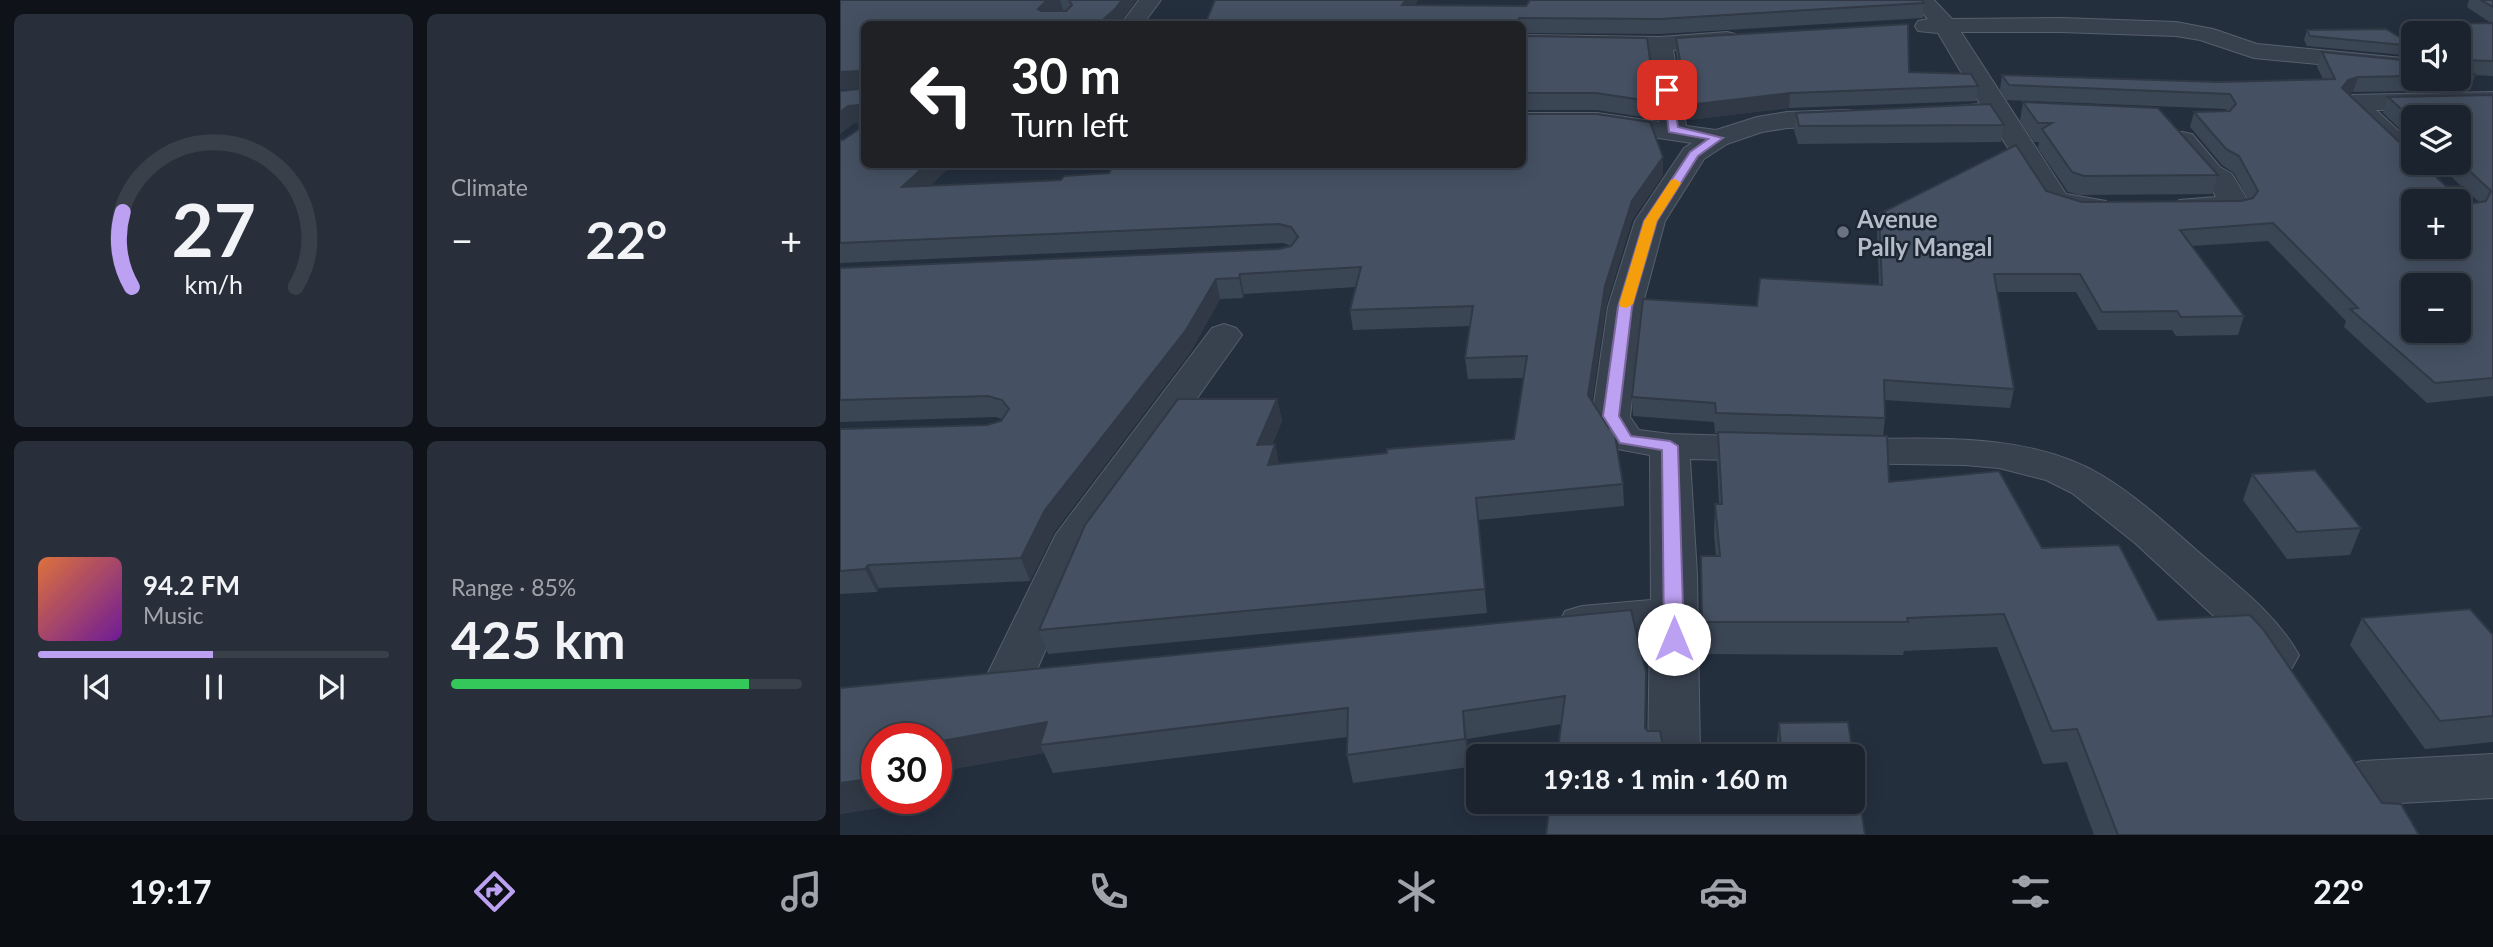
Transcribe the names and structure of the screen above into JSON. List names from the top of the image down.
{
  "places": ["Avenue Pally Mangal"],
  "page": {
    "tile": [
      "Climate",
      ["Range · 85%", "425 km"]
    ],
    "map_buttons": ["+", "−"],
    "turn": ["30 m", "Turn left"],
    "heat": ["−", "22°", "+"],
    "song": ["94.2 FM", "Music"],
    "limit": "30",
    "trip": "19:18 · 1 min · 160 m",
    "tabs": ["19:17", "22°"],
    "gauge": ["27", "km/h"]
  }
}
